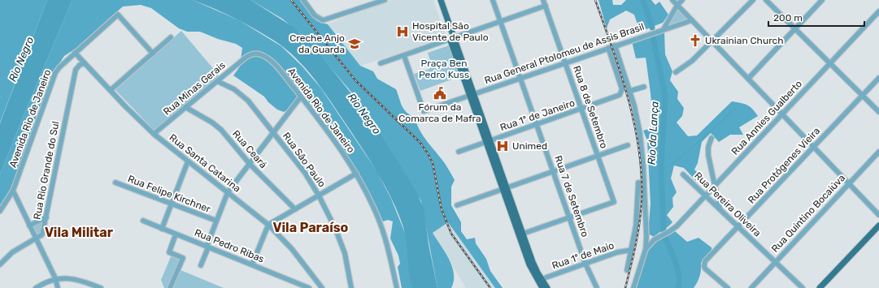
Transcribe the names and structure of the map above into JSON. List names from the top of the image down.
{
  "streets": {
    "street": [
      "Rua General Ptolomeu de Assis Brasil",
      "Rua Minas Gerais",
      "Rua 8 de Setembro",
      "Avenida Rio de Janeiro",
      "Rua 1º de Janeiro",
      "Rua Annies Gualberto",
      "Rua Ceará",
      "Rua São Paulo",
      "Rua Santa Catarina",
      "Rua Protógenes Vieira",
      "Rua Rio Grande do Sul",
      "Rua Felipe Kirchner",
      "Rua 7 de Setembro",
      "Rua Pereira Oliveira",
      "Rua Quintino Bocaiúva",
      "Rua Pedro Ribas",
      "Rua 1º de Maio"
    ]
  },
  "crossings": [
    ["Rua General Ptolomeu de Assis Brasil", "Rua 8 de Setembro"],
    ["Rua General Ptolomeu de Assis Brasil", "Rua 1º de Janeiro"],
    ["Rua General Ptolomeu de Assis Brasil", "Rua 7 de Setembro"],
    ["Rua Minas Gerais", "Avenida Rio de Janeiro"],
    ["Rua Minas Gerais", "Rua Ceará"],
    ["Rua Minas Gerais", "Rua São Paulo"],
    ["Rua Minas Gerais", "Rua Santa Catarina"],
    ["Rua 8 de Setembro", "Rua 1º de Janeiro"],
    ["Rua 8 de Setembro", "Rua 7 de Setembro"],
    ["Avenida Rio de Janeiro", "Rua Santa Catarina"],
    ["Rua 1º de Janeiro", "Rua 7 de Setembro"],
    ["Rua Annies Gualberto", "Rua Pereira Oliveira"],
    ["Rua Santa Catarina", "Rua Rio Grande do Sul"],
    ["Rua Protógenes Vieira", "Rua Pereira Oliveira"],
    ["Rua 7 de Setembro", "Rua 1º de Maio"],
    ["Rua Pereira Oliveira", "Rua Quintino Bocaiúva"]
  ],
  "districts": ["Vila Paraíso", "Vila Militar"],
  "water": ["Rio Negro", "Rio da Lança"],
  "parks": ["Praça Ben Pedro Kuss"],
  "places": {
    "hospital": ["Hospital São Vicente de Paulo", "Unimed"],
    "church": ["Ukrainian Church"],
    "school or university": ["Creche Anjo da Guarda"],
    "public building": ["Fórum da Comarca de Mafra"]
  },
  "scale_bar": "200 m"
}
